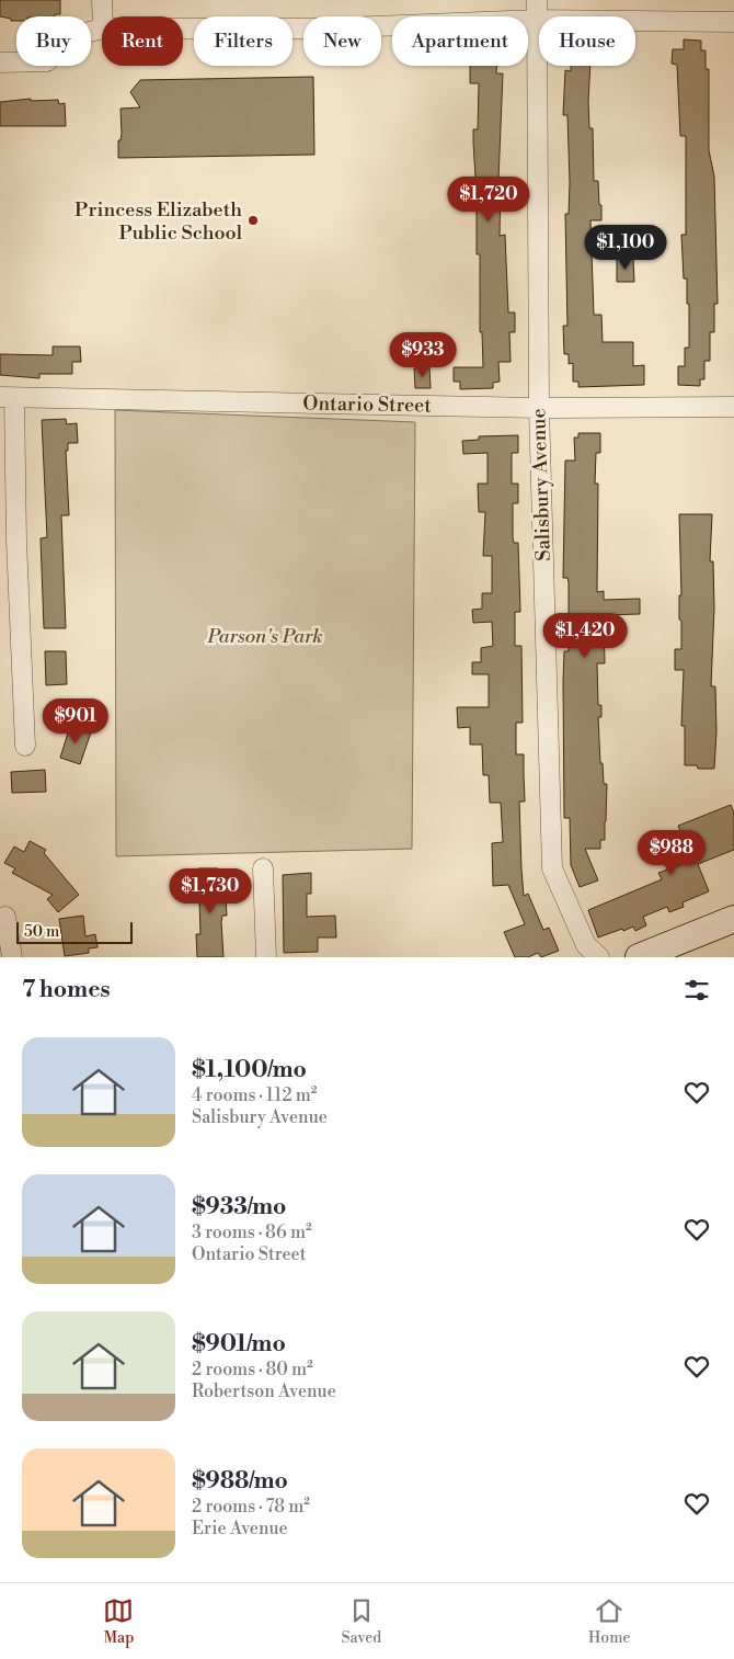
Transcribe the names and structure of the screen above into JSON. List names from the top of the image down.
{
  "streets": {
    "street": ["Ontario Street", "Salisbury Avenue"]
  },
  "crossings": [
    ["Ontario Street", "Salisbury Avenue"]
  ],
  "parks": ["Parson's Park"],
  "places": ["Princess Elizabeth Public School"],
  "scale_bar": "50 m",
  "page": {
    "chip": [
      "Buy",
      "Rent",
      "Filters",
      "New",
      "Apartment",
      "House"
    ],
    "price": [
      "$1,720",
      "$1,100",
      "$933",
      "$1,420",
      "$901",
      "$988",
      "$1,730"
    ],
    "scale": "50 m",
    "heading": "7 homes",
    "list": [
      {
        "name": "$1,100/mo",
        "note": "4 rooms · 112 m² · Salisbury Avenue"
      },
      {
        "name": "$933/mo",
        "note": "3 rooms · 86 m² · Ontario Street"
      },
      {
        "name": "$901/mo",
        "note": "2 rooms · 80 m² · Robertson Avenue"
      },
      {
        "name": "$988/mo",
        "note": "2 rooms · 78 m² · Erie Avenue"
      }
    ],
    "tabs": ["Map", "Saved", "Home"]
  }
}
